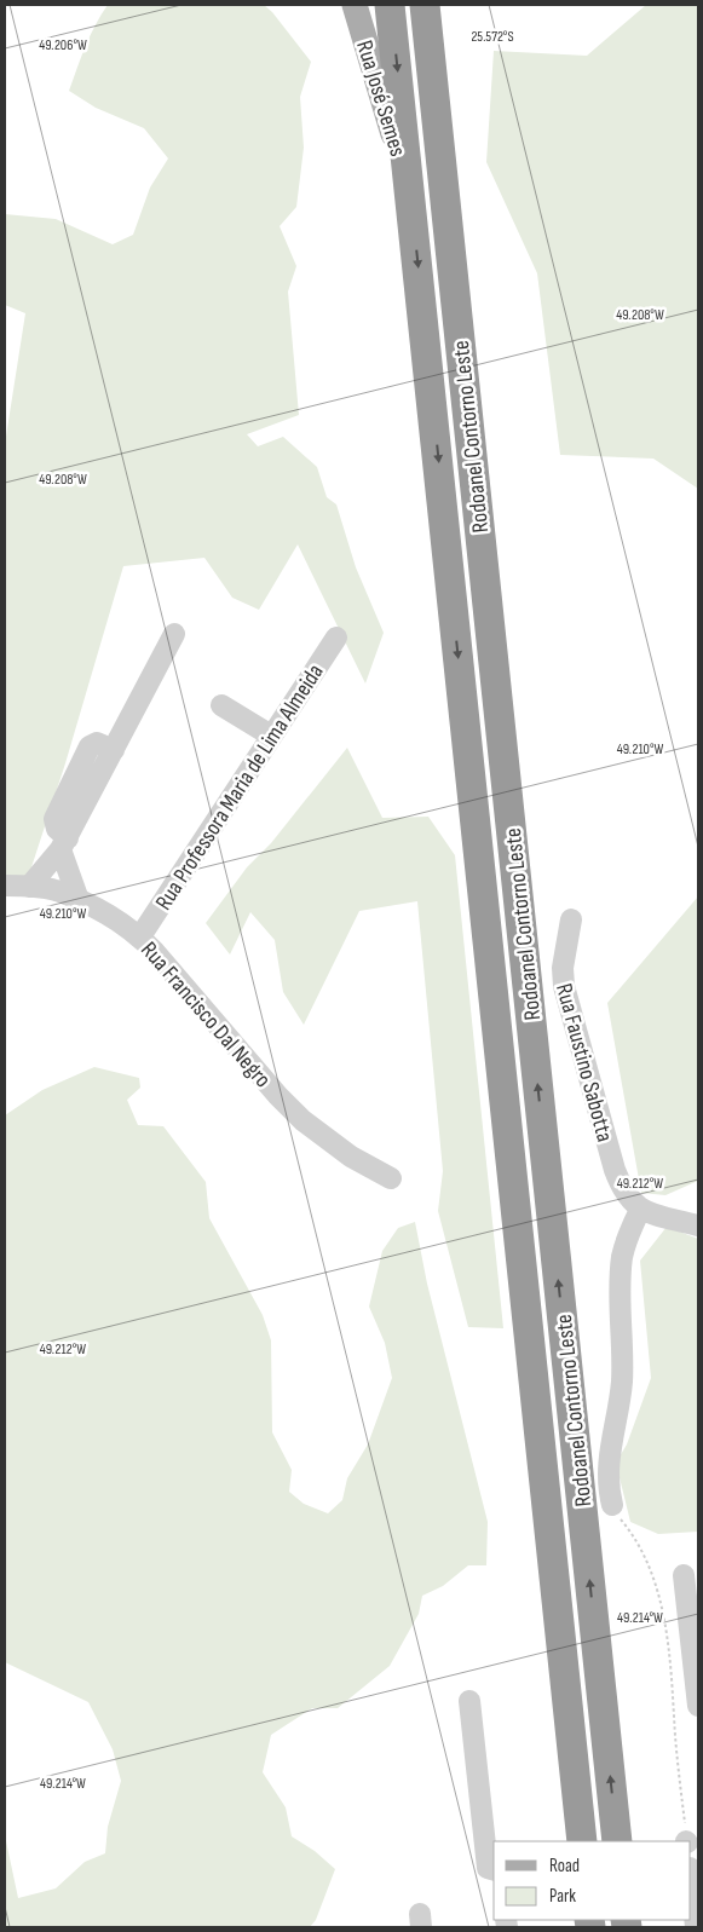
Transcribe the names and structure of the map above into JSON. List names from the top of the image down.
{
  "streets": {
    "highway": ["Rodoanel Contorno Leste"],
    "main road": ["Rua José Semes"],
    "street": ["Rua Professora Maria de Lima Almeida", "Rua Francisco Dal Negro", "Rua Faustino Sabotta"]
  },
  "crossings": [
    ["Rua José Semes", "Rodoanel Contorno Leste"],
    ["Rua Professora Maria de Lima Almeida", "Rua Francisco Dal Negro"]
  ],
  "legend": ["Road", "Park"],
  "coordinates": [
    "25.572°S",
    "49.206°W",
    "49.208°W",
    "49.210°W",
    "49.212°W",
    "49.214°W"
  ]
}
